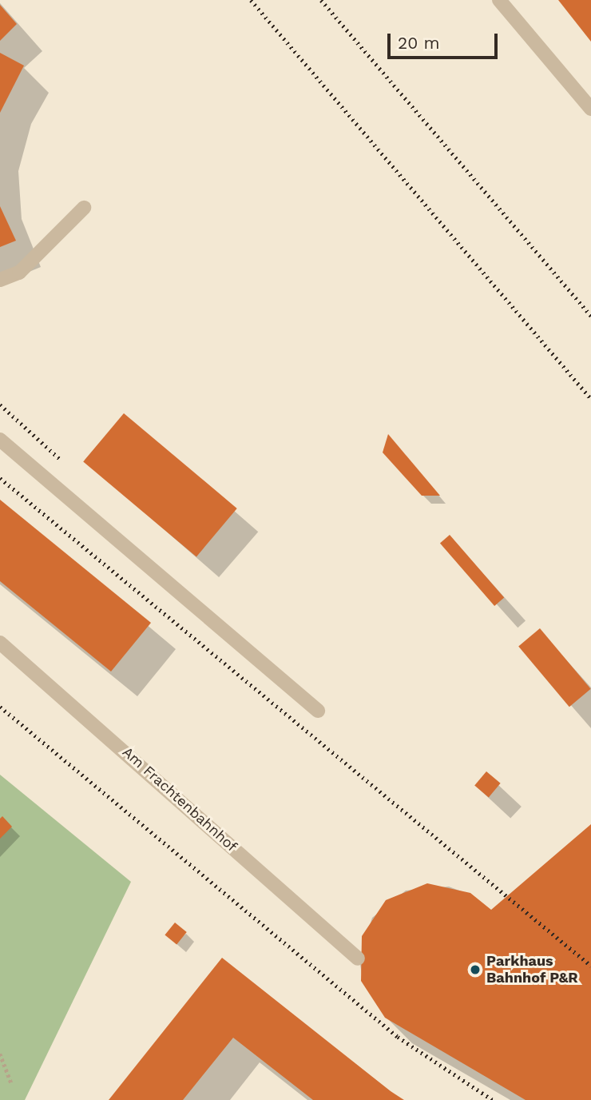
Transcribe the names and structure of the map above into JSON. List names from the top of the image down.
{
  "streets": {
    "street": ["Am Frachtenbahnhof"]
  },
  "places": ["Parkhaus Bahnhof P&R"],
  "scale_bar": "20 m"
}
